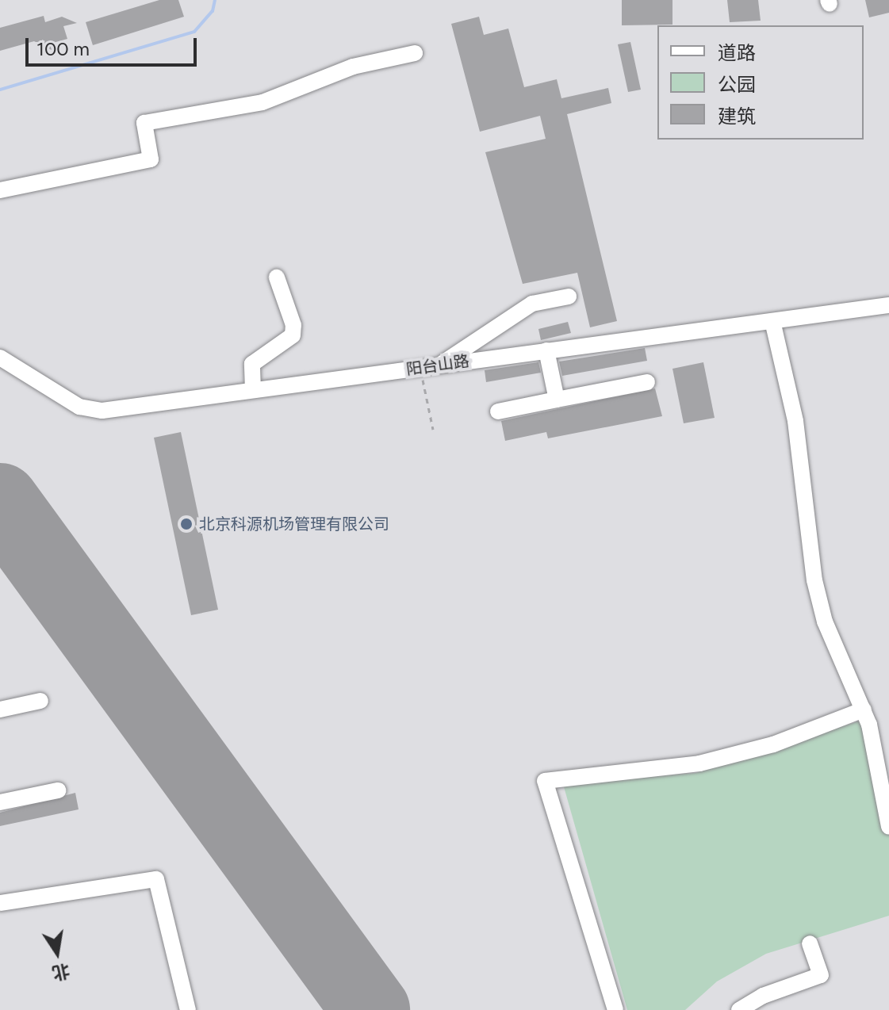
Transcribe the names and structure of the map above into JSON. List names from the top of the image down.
{
  "streets": {
    "street": ["阳台山路"]
  },
  "places": ["北京科源机场管理有限公司"],
  "legend": ["道路", "公园", "建筑"],
  "scale_bar": "100 m",
  "north": "bottom"
}
